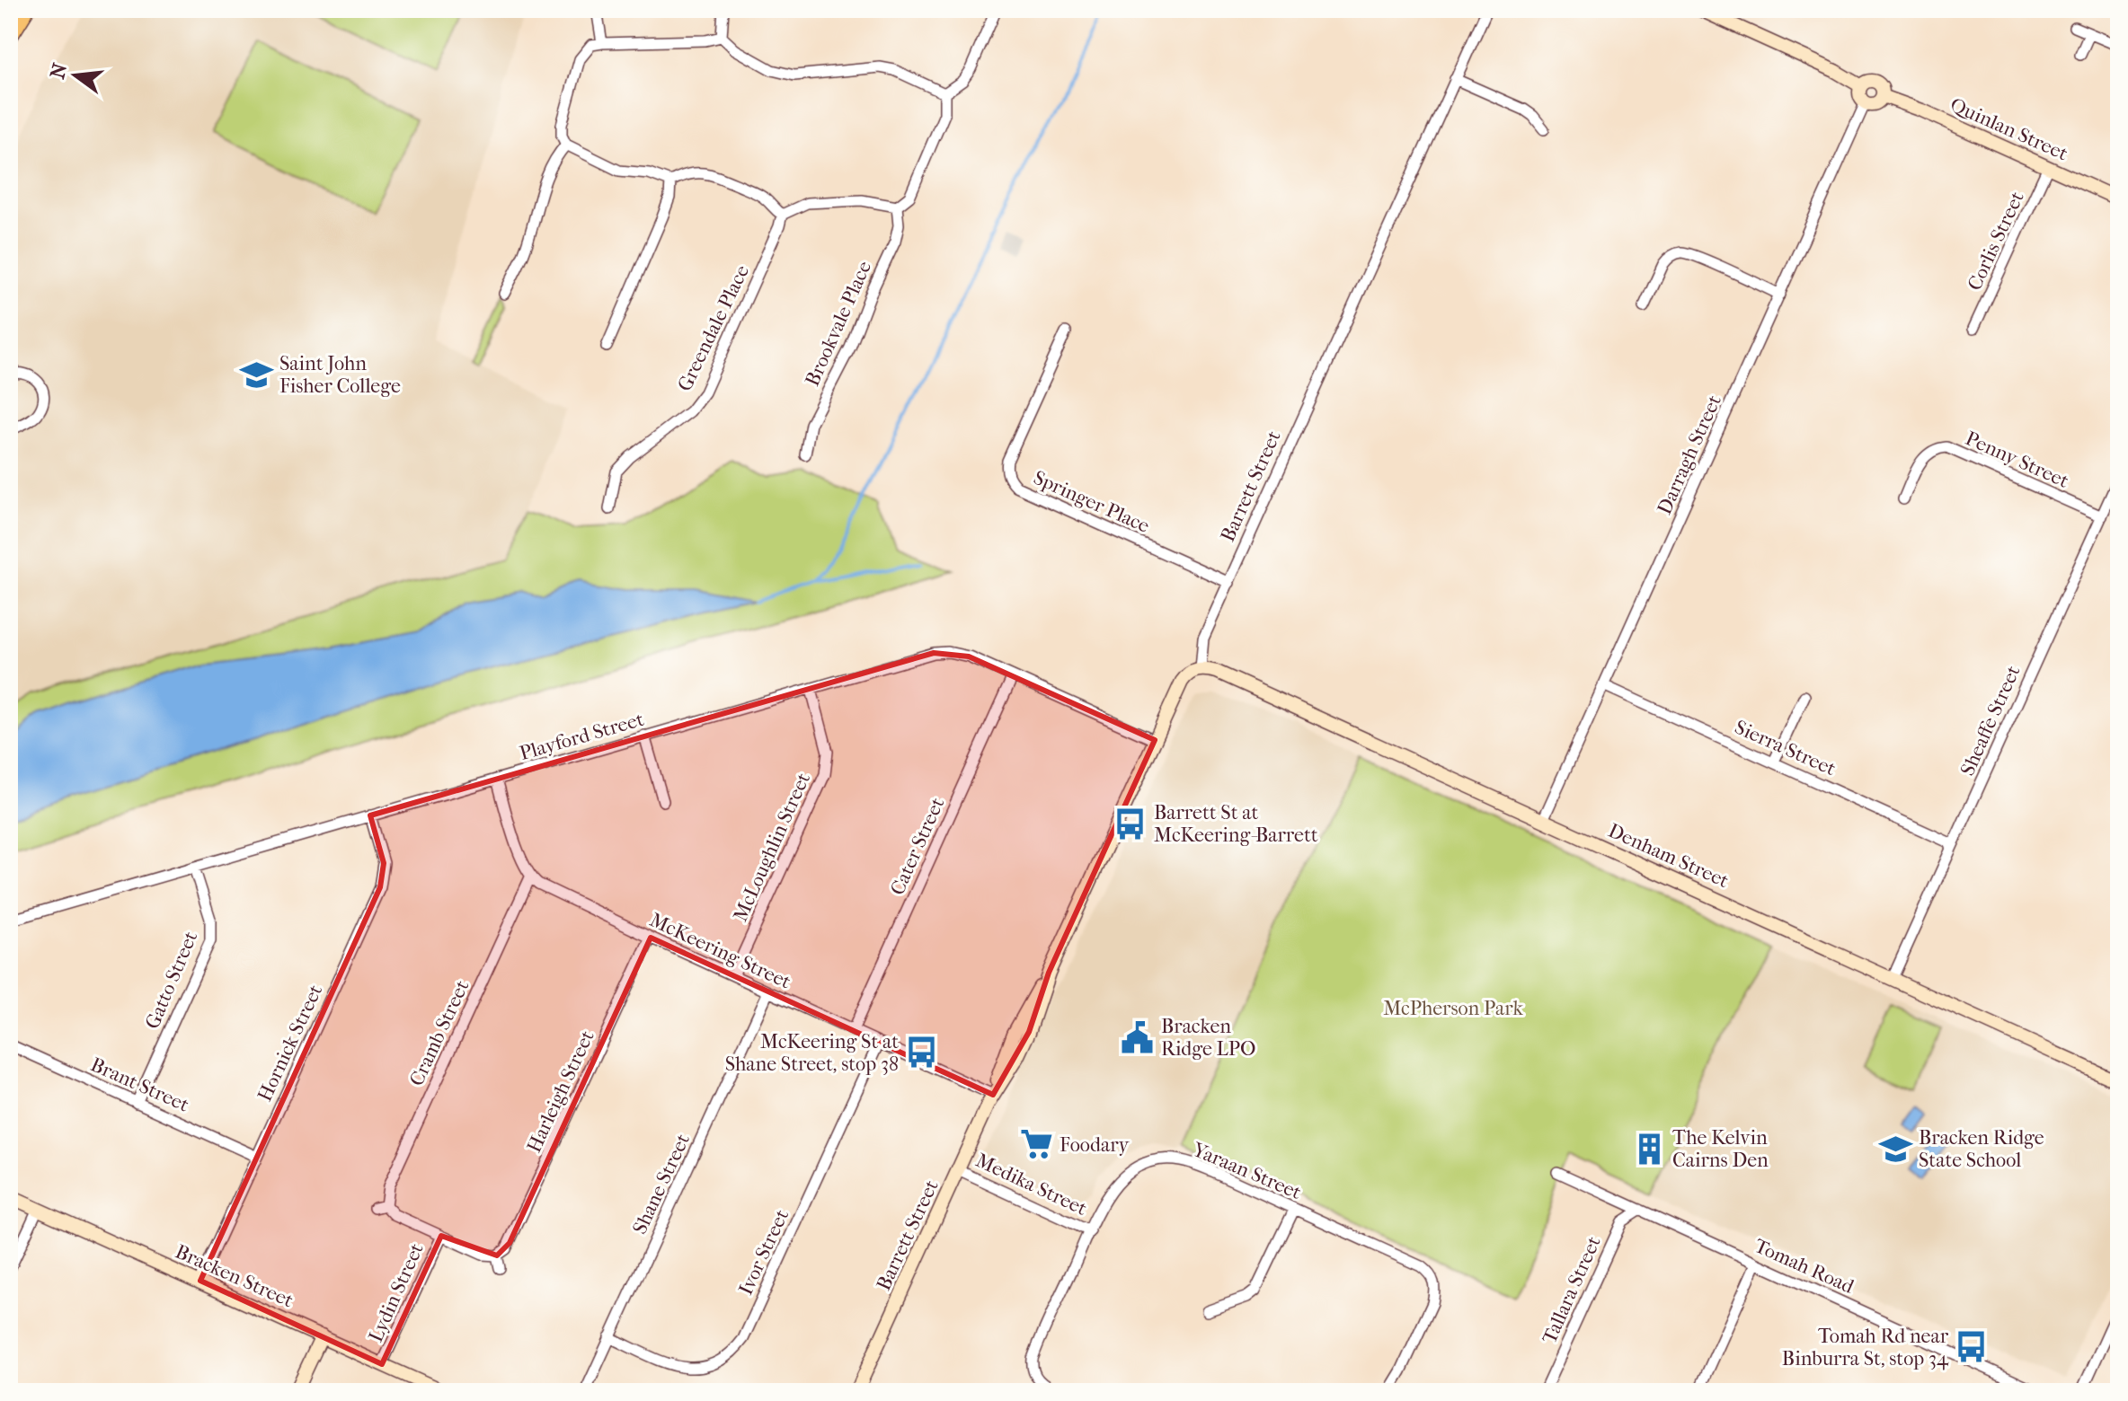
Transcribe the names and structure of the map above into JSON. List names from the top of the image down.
{
  "streets": {
    "street": [
      "Quinlan Street",
      "Corlis Street",
      "Brookvale Place",
      "Greendale Place",
      "Darragh Street",
      "Penny Street",
      "Barrett Street",
      "Springer Place",
      "Sheaffe Street",
      "Playford Street",
      "Sierra Street",
      "Cater Street",
      "McLoughlin Street",
      "Denham Street",
      "McKeering Street",
      "Gatto Street",
      "Cramb Street",
      "Hornick Street",
      "Brant Street",
      "Harleigh Street",
      "Yaraan Street",
      "Shane Street",
      "Medika Street",
      "Ivor Street",
      "Tomah Road",
      "Bracken Street",
      "Tallara Street",
      "Lydin Street"
    ]
  },
  "crossings": [
    ["Quinlan Street", "Corlis Street"],
    ["Quinlan Street", "Darragh Street"],
    ["Darragh Street", "Sierra Street"],
    ["Darragh Street", "Denham Street"],
    ["Penny Street", "Sheaffe Street"],
    ["Barrett Street", "Springer Place"],
    ["Barrett Street", "Playford Street"],
    ["Barrett Street", "Denham Street"],
    ["Barrett Street", "McKeering Street"],
    ["Barrett Street", "Medika Street"],
    ["Sheaffe Street", "Sierra Street"],
    ["Sheaffe Street", "Denham Street"],
    ["Playford Street", "Cater Street"],
    ["Playford Street", "McLoughlin Street"],
    ["Playford Street", "Gatto Street"],
    ["Playford Street", "Hornick Street"],
    ["Cater Street", "McKeering Street"],
    ["McLoughlin Street", "McKeering Street"],
    ["McKeering Street", "Cramb Street"],
    ["McKeering Street", "Harleigh Street"],
    ["McKeering Street", "Shane Street"],
    ["McKeering Street", "Ivor Street"],
    ["Gatto Street", "Brant Street"],
    ["Hornick Street", "Brant Street"],
    ["Hornick Street", "Bracken Street"],
    ["Yaraan Street", "Medika Street"],
    ["Shane Street", "Ivor Street"],
    ["Tomah Road", "Tallara Street"],
    ["Bracken Street", "Lydin Street"]
  ],
  "parks": ["McPherson Park"],
  "places": {
    "school or university": ["Saint John Fisher College", "Bracken Ridge State School"],
    "bus stop": ["Barrett St at McKeering-Barrett", "McKeering St at Shane Street, stop 38", "Tomah Rd near Binburra St, stop 34"],
    "public building": ["Bracken Ridge LPO"],
    "supermarket": ["Foodary"],
    "building": ["The Kelvin Cairns Den"]
  },
  "north": "left"
}
